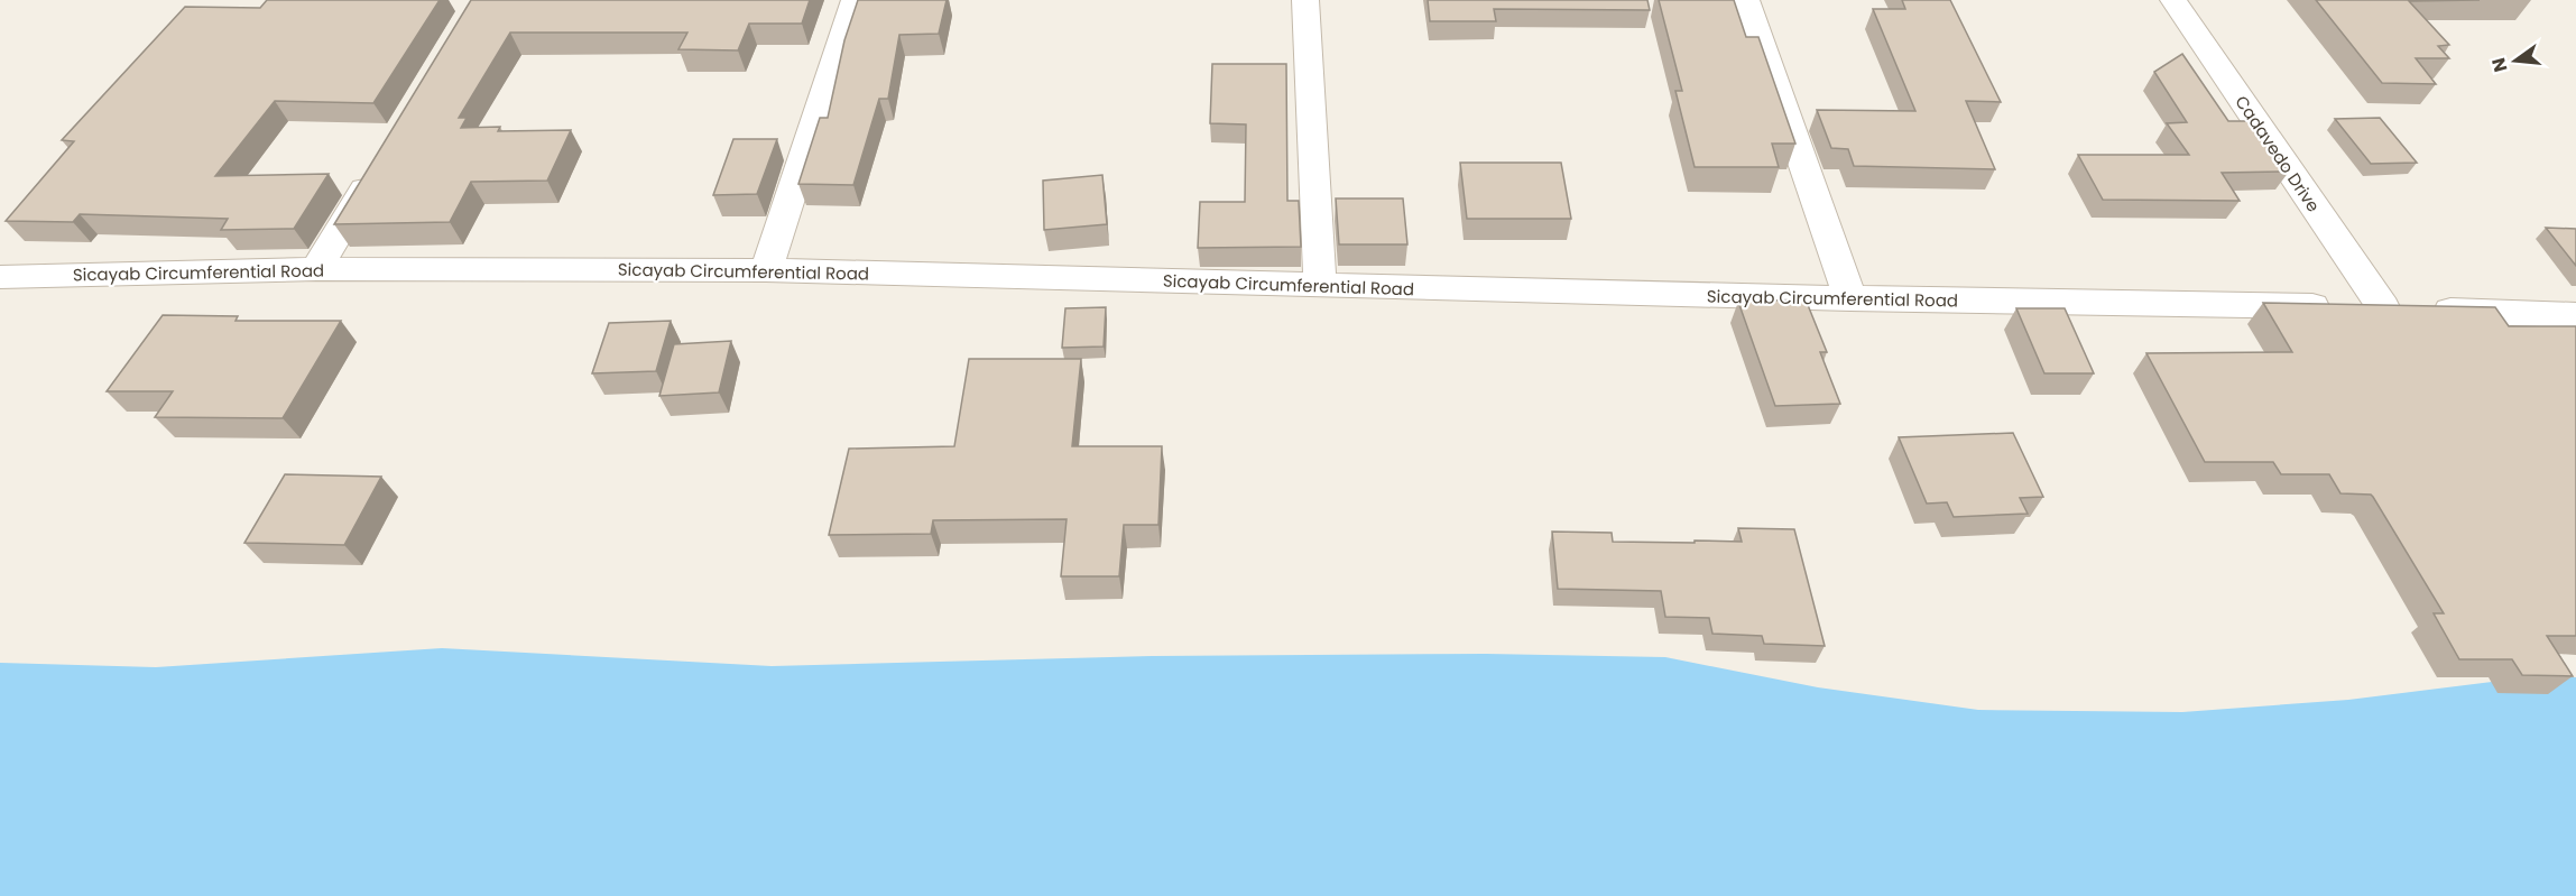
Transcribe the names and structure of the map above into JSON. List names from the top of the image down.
{
  "streets": {
    "street": ["Cadavedo Drive", "Sicayab Circumferential Road"]
  },
  "crossings": [
    ["Cadavedo Drive", "Sicayab Circumferential Road"]
  ],
  "north": "left"
}
